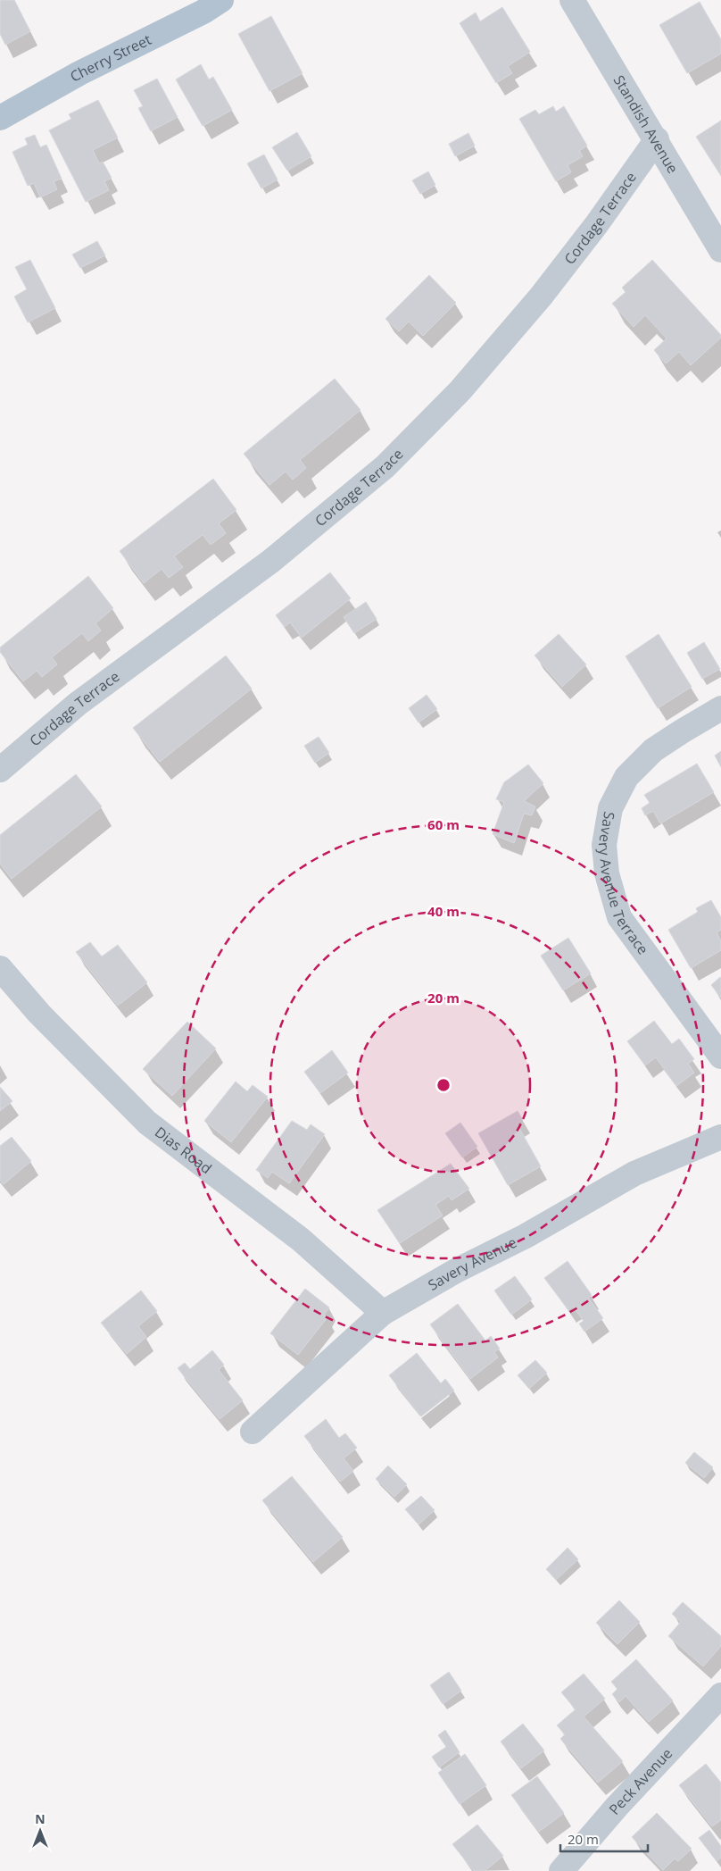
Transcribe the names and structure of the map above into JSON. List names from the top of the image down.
{
  "streets": {
    "main road": ["Cherry Street"],
    "street": [
      "Standish Avenue",
      "Cordage Terrace",
      "Savery Avenue Terrace",
      "Dias Road",
      "Savery Avenue",
      "Peck Avenue"
    ]
  },
  "crossings": [
    ["Standish Avenue", "Cordage Terrace"],
    ["Dias Road", "Savery Avenue"]
  ],
  "scale_bar": "20 m",
  "north": "top",
  "rings": ["60 m", "40 m", "20 m"]
}
